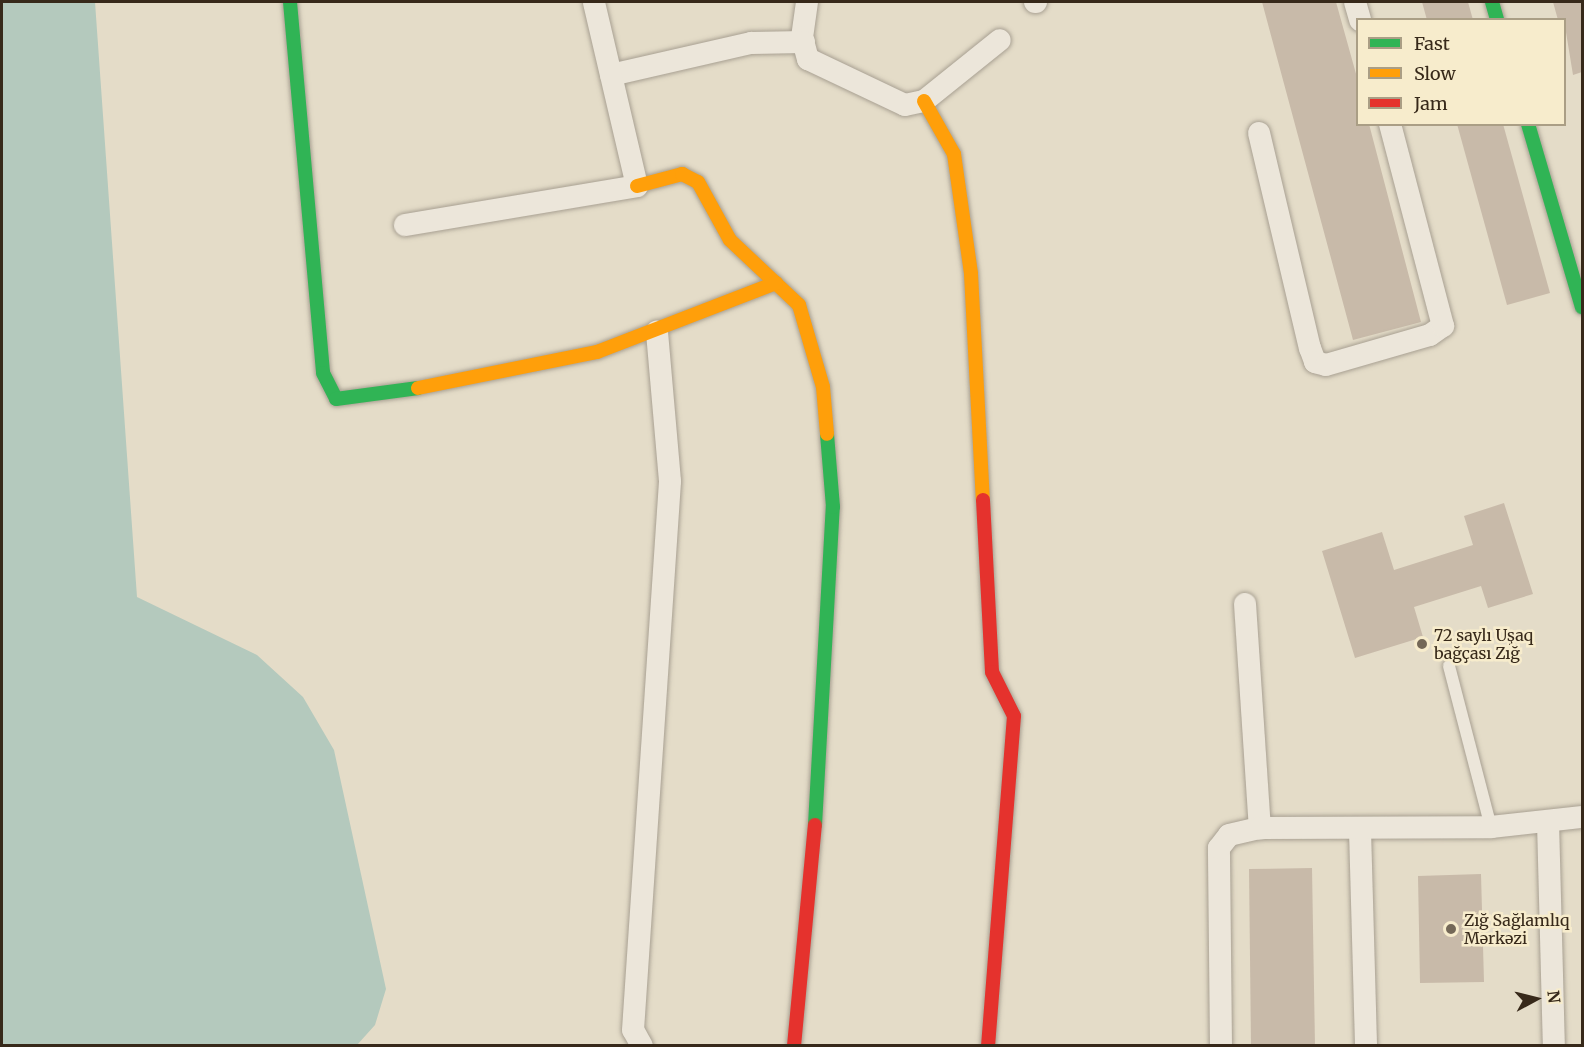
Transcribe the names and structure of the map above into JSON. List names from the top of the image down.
{
  "places": ["72 saylı Uşaq bağçası Zığ", "Zığ Sağlamlıq Mərkəzi"],
  "legend": ["Fast", "Slow", "Jam"],
  "north": "right"
}
